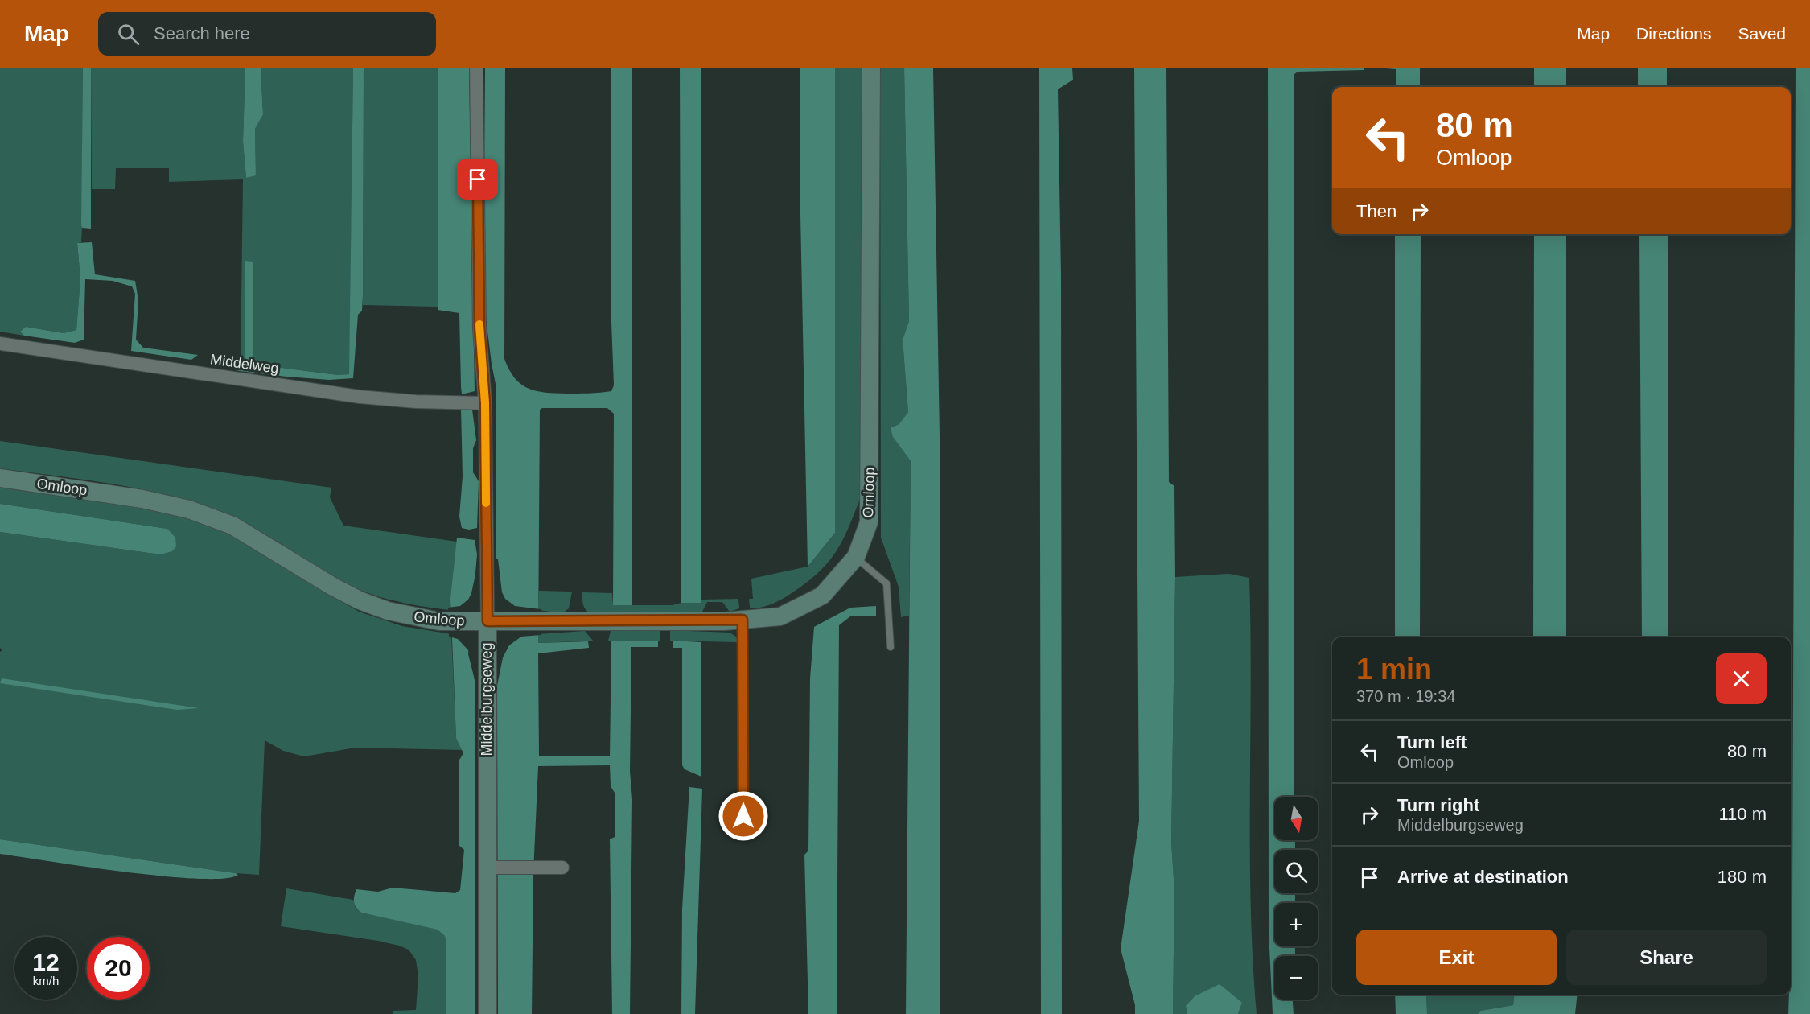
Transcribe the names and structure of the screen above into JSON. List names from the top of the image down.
{
  "streets": {
    "street": ["Middelweg", "Omloop", "Middelburgseweg"]
  },
  "crossings": [
    ["Middelweg", "Middelburgseweg"],
    ["Omloop", "Middelburgseweg"]
  ],
  "north": "bottom",
  "page": {
    "header": "Map",
    "search": "Search here",
    "nav": ["Map", "Directions", "Saved"],
    "turn": ["80 m", "Omloop"],
    "then": "Then",
    "heading": ["1 min", "370 m · 19:34"],
    "list": [
      {
        "name": "Turn left",
        "note": "Omloop",
        "value": "80 m"
      },
      {
        "name": "Turn right",
        "note": "Middelburgseweg",
        "value": "110 m"
      },
      {
        "name": "Arrive at destination",
        "value": "180 m"
      }
    ],
    "map_buttons": ["+", "−"],
    "buttons": ["Exit", "Share"],
    "speed": "12 km/h",
    "limit": "20"
  }
}
